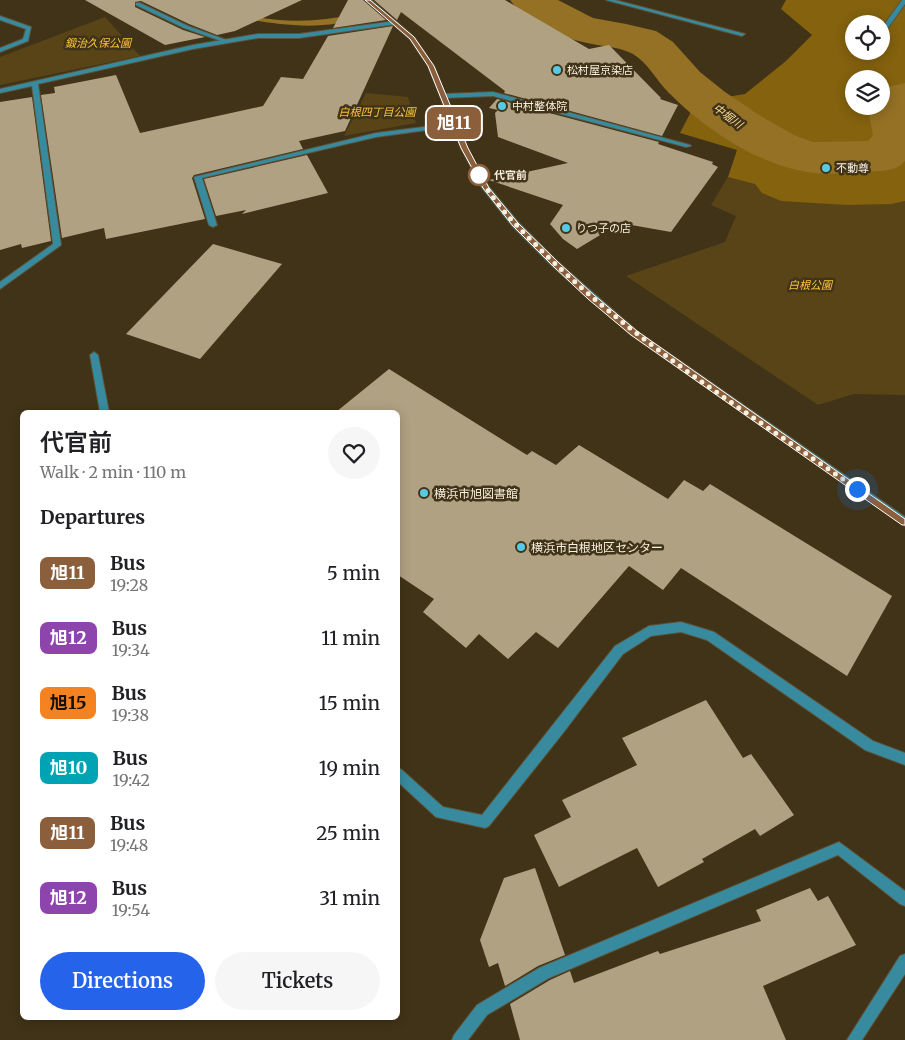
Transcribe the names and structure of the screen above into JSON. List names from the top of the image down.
{
  "water": ["中堀川"],
  "parks": ["鍛治久保公園", "白根四丁目公園", "白根公園"],
  "places": [
    "松村屋京染店",
    "中村整体院",
    "不動尊",
    "代官前",
    "りつ子の店",
    "横浜市旭図書館",
    "横浜市白根地区センター"
  ],
  "lines": ["bus line 旭11"],
  "page": {
    "on_map": "旭11",
    "heading": [
      ["代官前", "Walk · 2 min · 110 m"],
      "Departures"
    ],
    "list": [
      {
        "mark": "旭11",
        "name": "Bus",
        "note": "19:28",
        "value": "5 min"
      },
      {
        "mark": "旭12",
        "name": "Bus",
        "note": "19:34",
        "value": "11 min"
      },
      {
        "mark": "旭15",
        "name": "Bus",
        "note": "19:38",
        "value": "15 min"
      },
      {
        "mark": "旭10",
        "name": "Bus",
        "note": "19:42",
        "value": "19 min"
      },
      {
        "mark": "旭11",
        "name": "Bus",
        "note": "19:48",
        "value": "25 min"
      },
      {
        "mark": "旭12",
        "name": "Bus",
        "note": "19:54",
        "value": "31 min"
      }
    ],
    "buttons": ["Directions", "Tickets"]
  }
}
